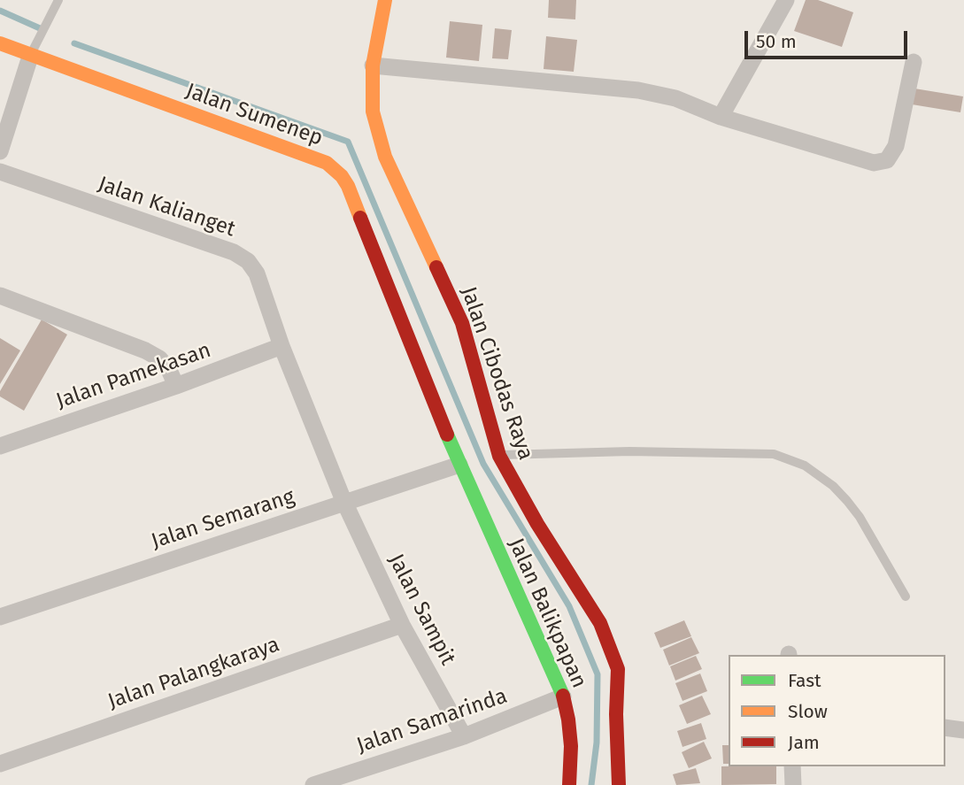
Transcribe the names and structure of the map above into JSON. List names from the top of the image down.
{
  "streets": {
    "street": [
      "Jalan Sumenep",
      "Jalan Kalianget",
      "Jalan Cibodas Raya",
      "Jalan Pamekasan",
      "Jalan Semarang",
      "Jalan Sampit",
      "Jalan Balikpapan",
      "Jalan Palangkaraya",
      "Jalan Samarinda"
    ]
  },
  "crossings": [
    ["Jalan Sumenep", "Jalan Semarang"],
    ["Jalan Sumenep", "Jalan Balikpapan"],
    ["Jalan Kalianget", "Jalan Pamekasan"],
    ["Jalan Kalianget", "Jalan Semarang"],
    ["Jalan Kalianget", "Jalan Sampit"],
    ["Jalan Semarang", "Jalan Sampit"],
    ["Jalan Semarang", "Jalan Balikpapan"],
    ["Jalan Sampit", "Jalan Palangkaraya"],
    ["Jalan Sampit", "Jalan Samarinda"],
    ["Jalan Balikpapan", "Jalan Samarinda"]
  ],
  "legend": ["Fast", "Slow", "Jam"],
  "scale_bar": "50 m"
}
